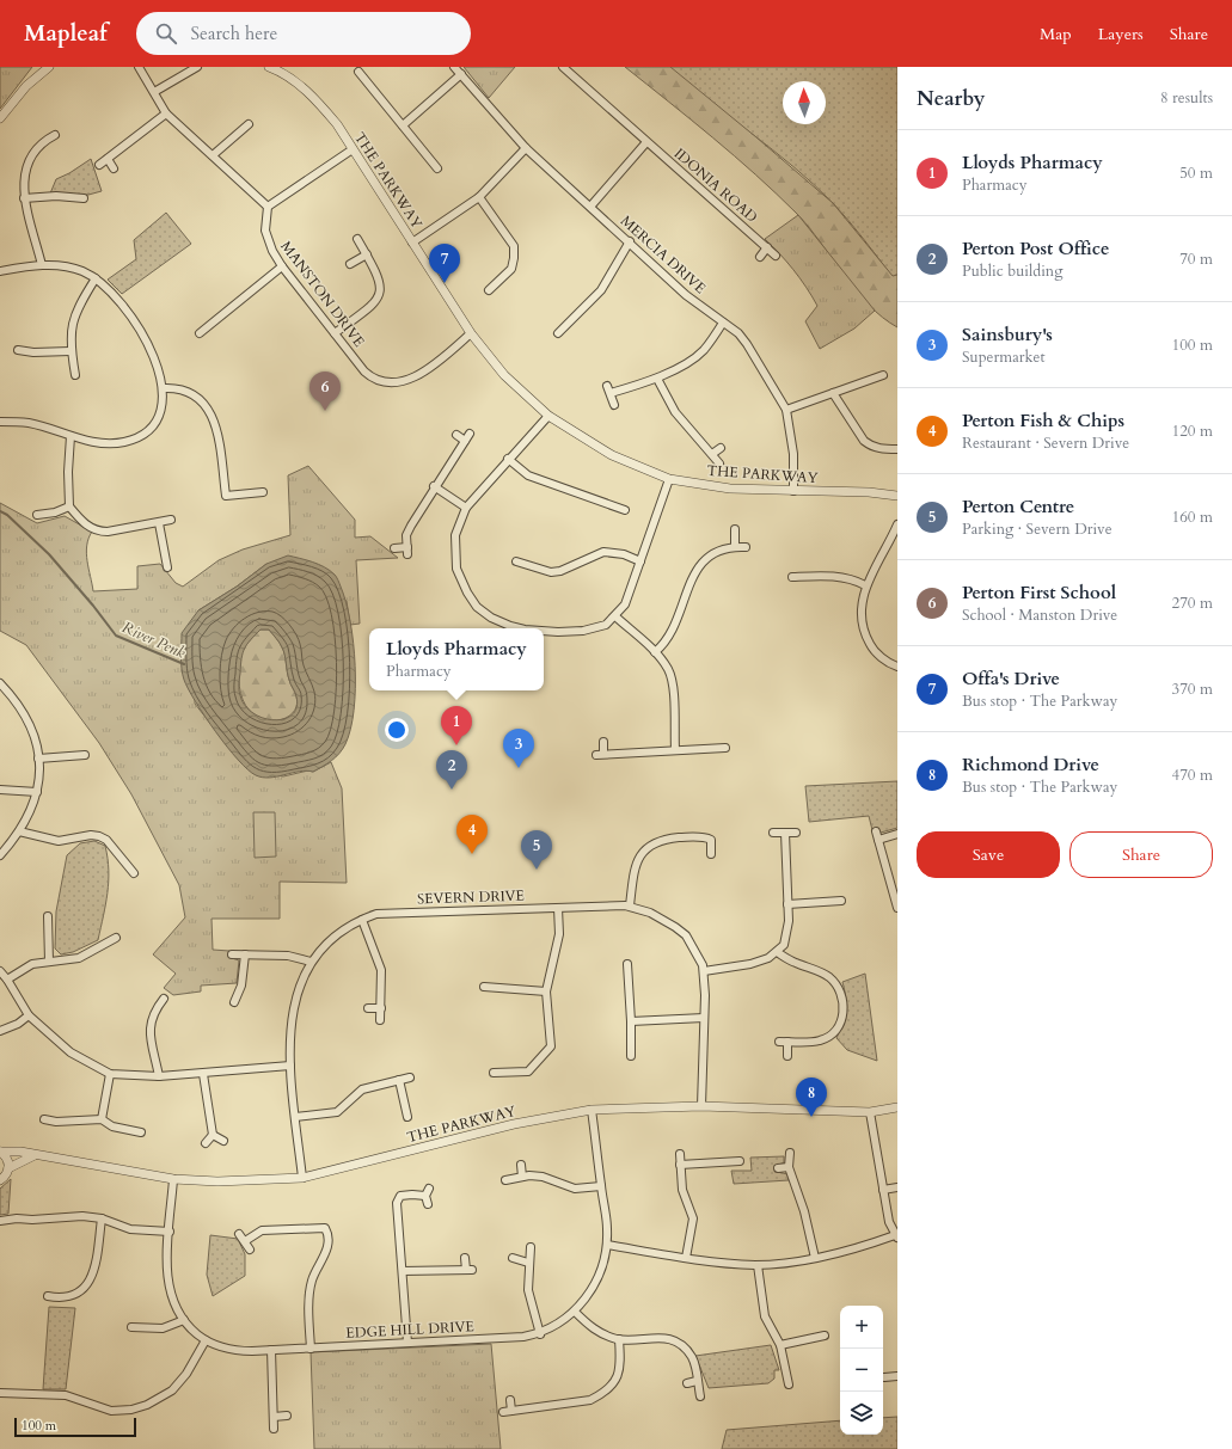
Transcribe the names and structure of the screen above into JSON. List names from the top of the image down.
{
  "streets": {
    "street": [
      "THE PARKWAY",
      "IDONIA ROAD",
      "MERCIA DRIVE",
      "MANSTON DRIVE",
      "SEVERN DRIVE",
      "EDGE HILL DRIVE"
    ]
  },
  "crossings": [
    ["THE PARKWAY", "MERCIA DRIVE"],
    ["THE PARKWAY", "MANSTON DRIVE"],
    ["THE PARKWAY", "SEVERN DRIVE"],
    ["THE PARKWAY", "EDGE HILL DRIVE"]
  ],
  "water": ["River Penk"],
  "scale_bar": "100 m",
  "north": "top",
  "page": {
    "header": "Mapleaf",
    "search": "Search here",
    "nav": ["Map", "Layers", "Share"],
    "heading": ["Nearby", "8 results"],
    "list": [
      {
        "mark": "1",
        "name": "Lloyds Pharmacy",
        "note": "Pharmacy",
        "value": "50 m"
      },
      {
        "mark": "2",
        "name": "Perton Post Office",
        "note": "Public building",
        "value": "70 m"
      },
      {
        "mark": "3",
        "name": "Sainsbury's",
        "note": "Supermarket",
        "value": "100 m"
      },
      {
        "mark": "4",
        "name": "Perton Fish & Chips",
        "note": "Restaurant · Severn Drive",
        "value": "120 m"
      },
      {
        "mark": "5",
        "name": "Perton Centre",
        "note": "Parking · Severn Drive",
        "value": "160 m"
      },
      {
        "mark": "6",
        "name": "Perton First School",
        "note": "School · Manston Drive",
        "value": "270 m"
      },
      {
        "mark": "7",
        "name": "Offa's Drive",
        "note": "Bus stop · The Parkway",
        "value": "370 m"
      },
      {
        "mark": "8",
        "name": "Richmond Drive",
        "note": "Bus stop · The Parkway",
        "value": "470 m"
      }
    ],
    "pins": [
      "7",
      "6",
      "1",
      "3",
      "2",
      "4",
      "5",
      "8"
    ],
    "popup": ["Lloyds Pharmacy", "Pharmacy"],
    "buttons": ["Save", "Share"],
    "map_buttons": ["+", "−"],
    "scale": "100 m"
  }
}
